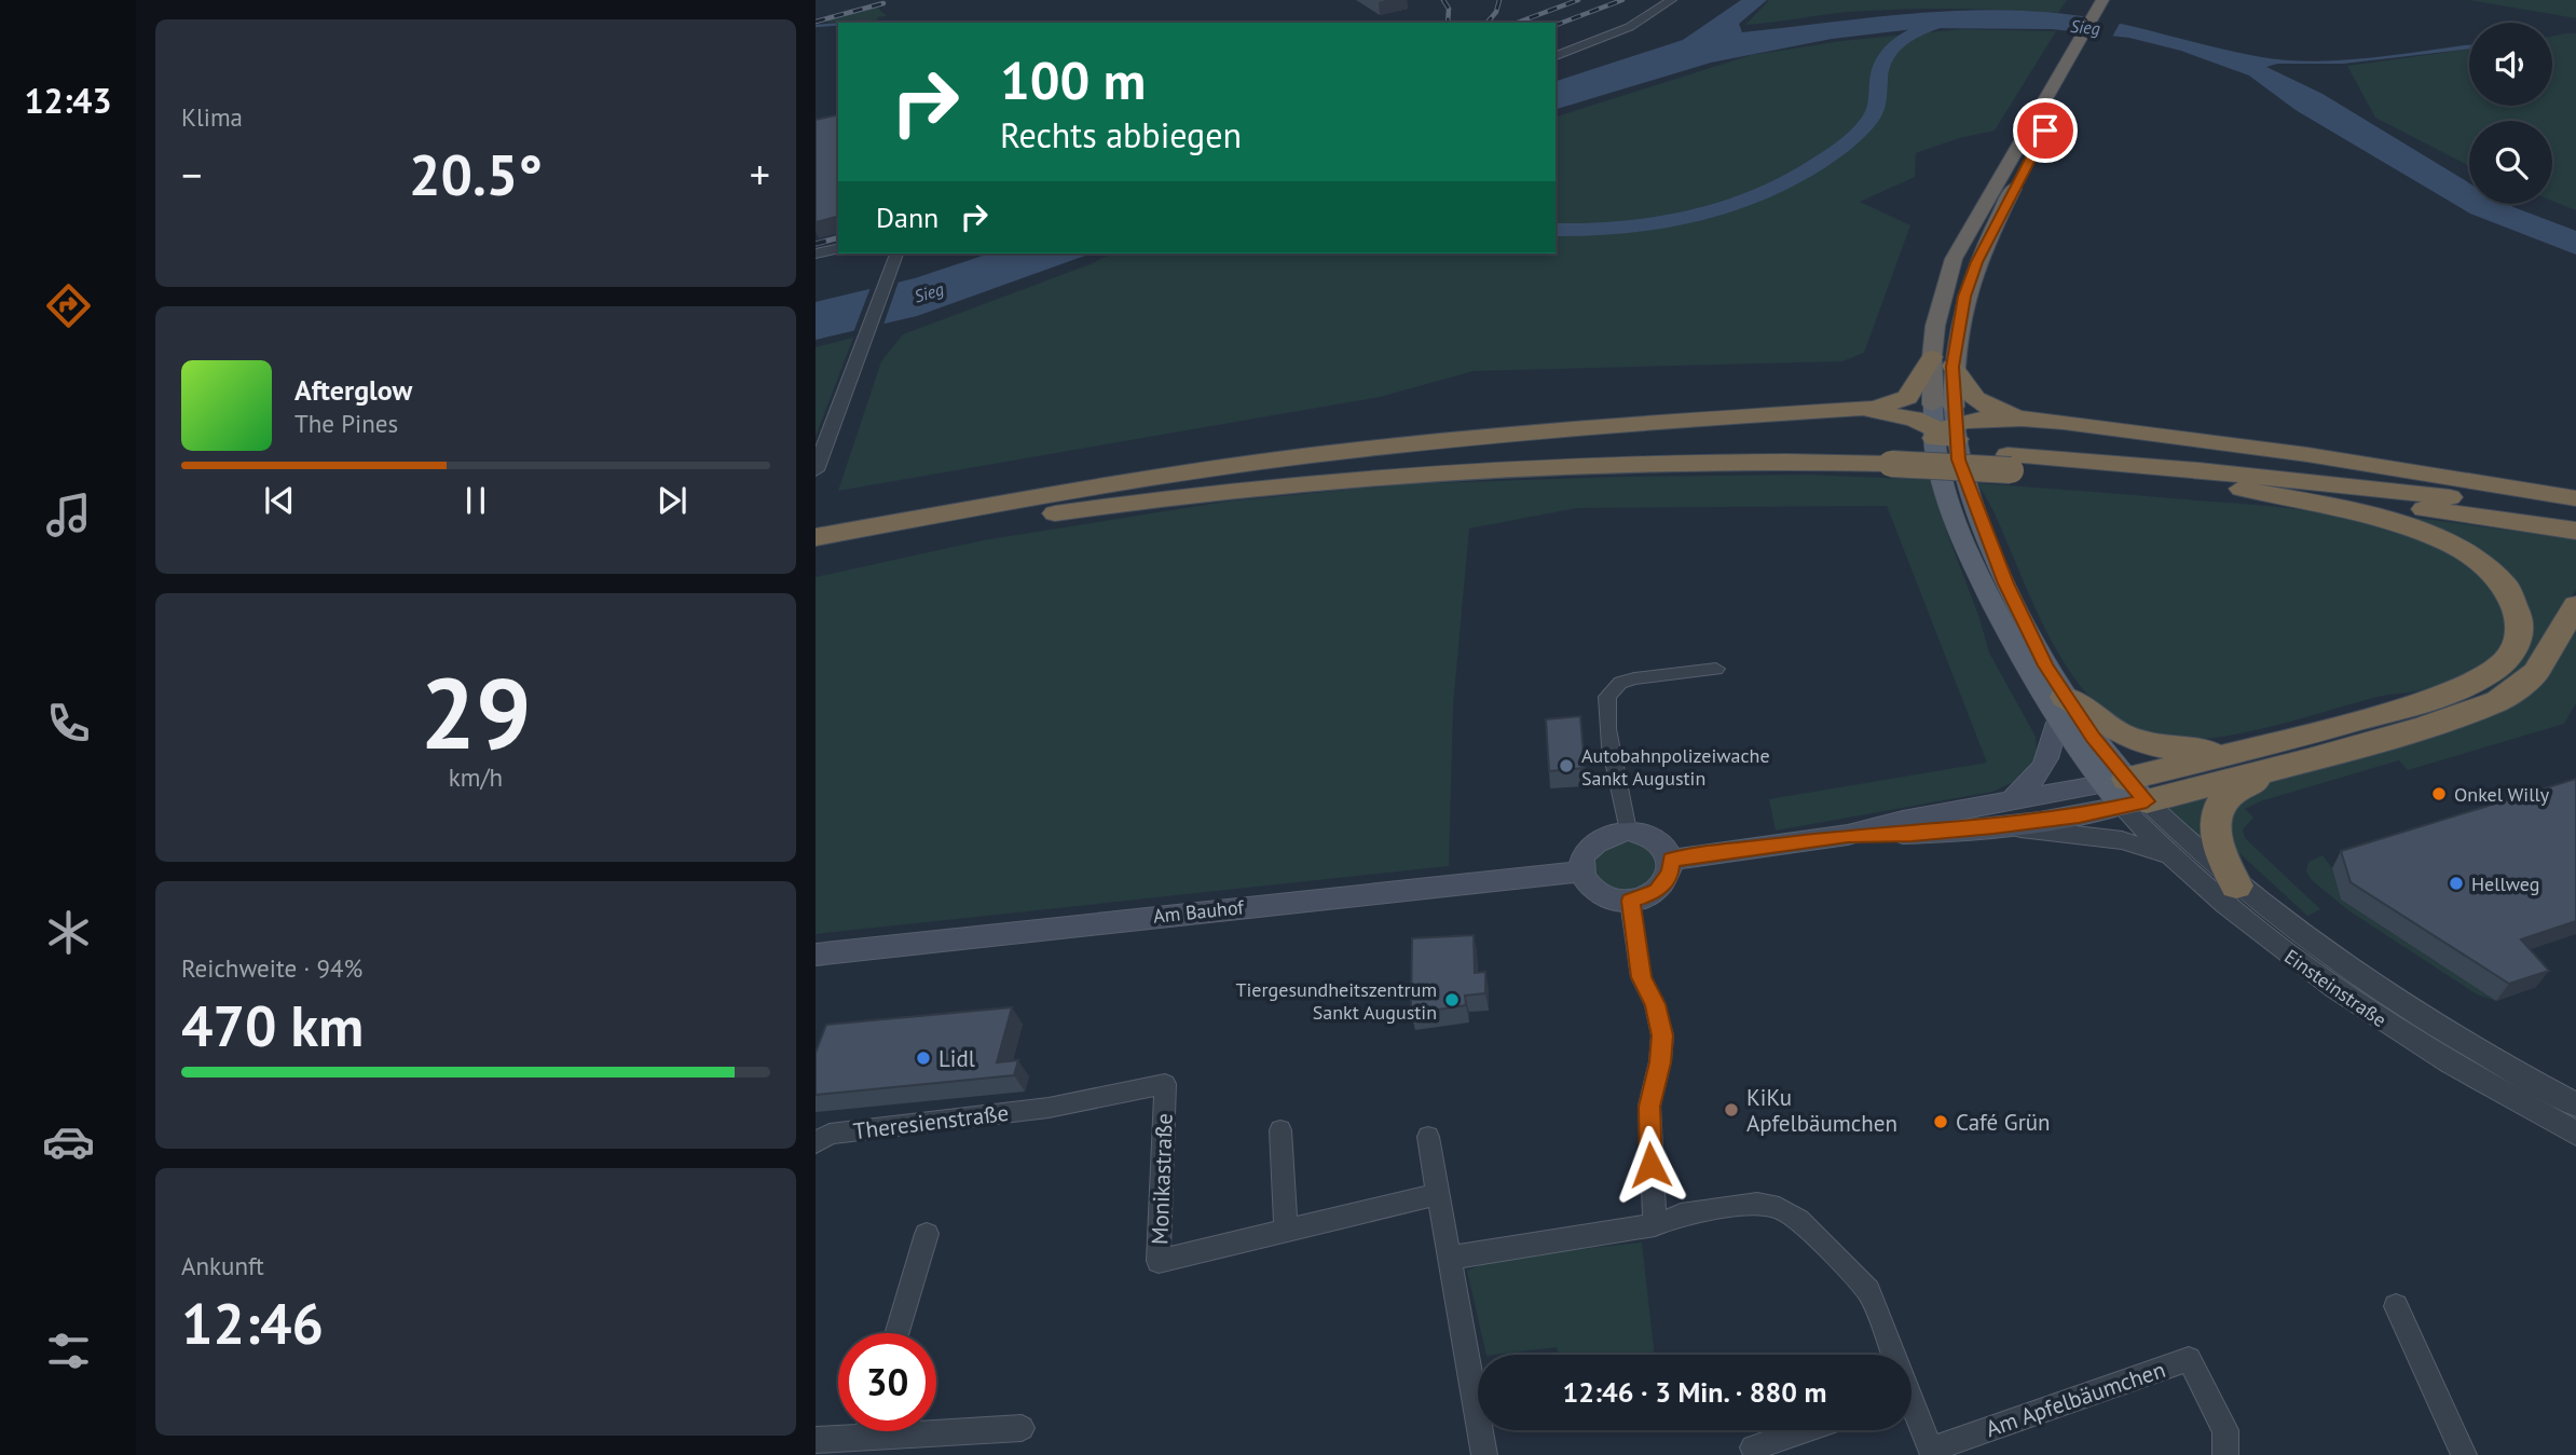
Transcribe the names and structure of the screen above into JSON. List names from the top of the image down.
{
  "streets": {
    "main road": ["Am Bauhof"],
    "street": [
      "Einsteinstraße",
      "Theresienstraße",
      "Monikastraße",
      "Am Apfelbäumchen"
    ]
  },
  "crossings": [
    ["Theresienstraße", "Monikastraße"]
  ],
  "water": ["Sieg"],
  "places": [
    "Autobahnpolizeiwache Sankt Augustin",
    "Onkel Willy",
    "Hellweg",
    "Tiergesundheitszentrum Sankt Augustin",
    "Lidl",
    "KiKu Apfelbäumchen",
    "Café Grün"
  ],
  "page": {
    "tabs": "12:43",
    "tile": [
      "Klima",
      ["29", "km/h"],
      ["Reichweite · 94%", "470 km"],
      ["Ankunft", "12:46"]
    ],
    "turn": ["100 m", "Rechts abbiegen"],
    "heat": ["−", "20.5°", "+"],
    "then": "Dann",
    "song": ["Afterglow", "The Pines"],
    "limit": "30",
    "trip": "12:46 · 3 Min. · 880 m"
  }
}
